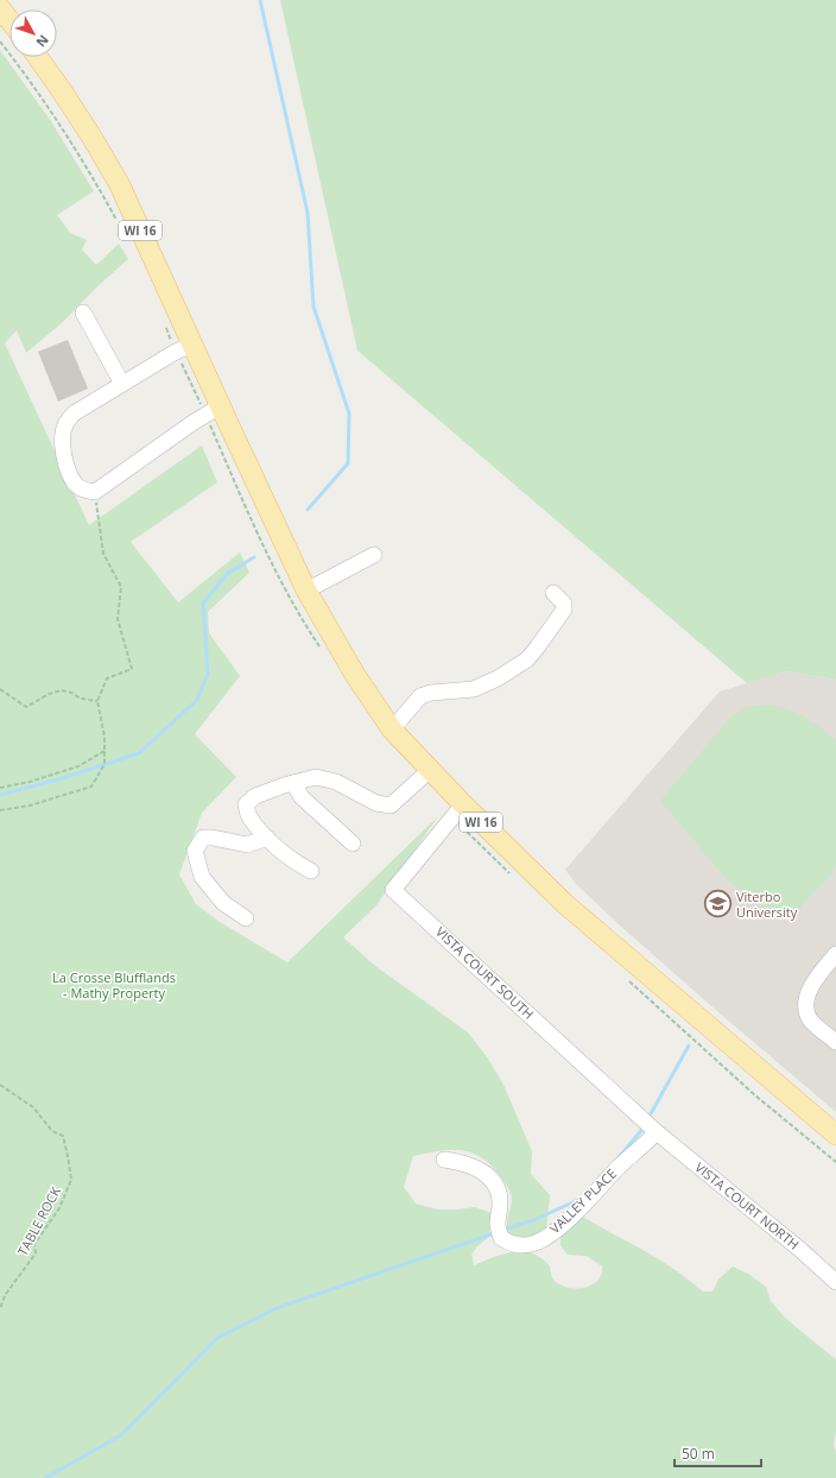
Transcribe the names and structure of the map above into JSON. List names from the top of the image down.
{
  "streets": {
    "main road": ["WI 16"],
    "street": ["VISTA COURT SOUTH", "VALLEY PLACE", "VISTA COURT NORTH"],
    "path": ["TABLE ROCK"]
  },
  "crossings": [
    ["WI 16", "VISTA COURT SOUTH"],
    ["VISTA COURT SOUTH", "VALLEY PLACE"],
    ["VISTA COURT SOUTH", "VISTA COURT NORTH"],
    ["VALLEY PLACE", "VISTA COURT NORTH"]
  ],
  "parks": ["La Crosse Blufflands - Mathy Property"],
  "places": {
    "school or university": ["Viterbo University"]
  },
  "scale_bar": "50 m",
  "north": "bottom right"
}
